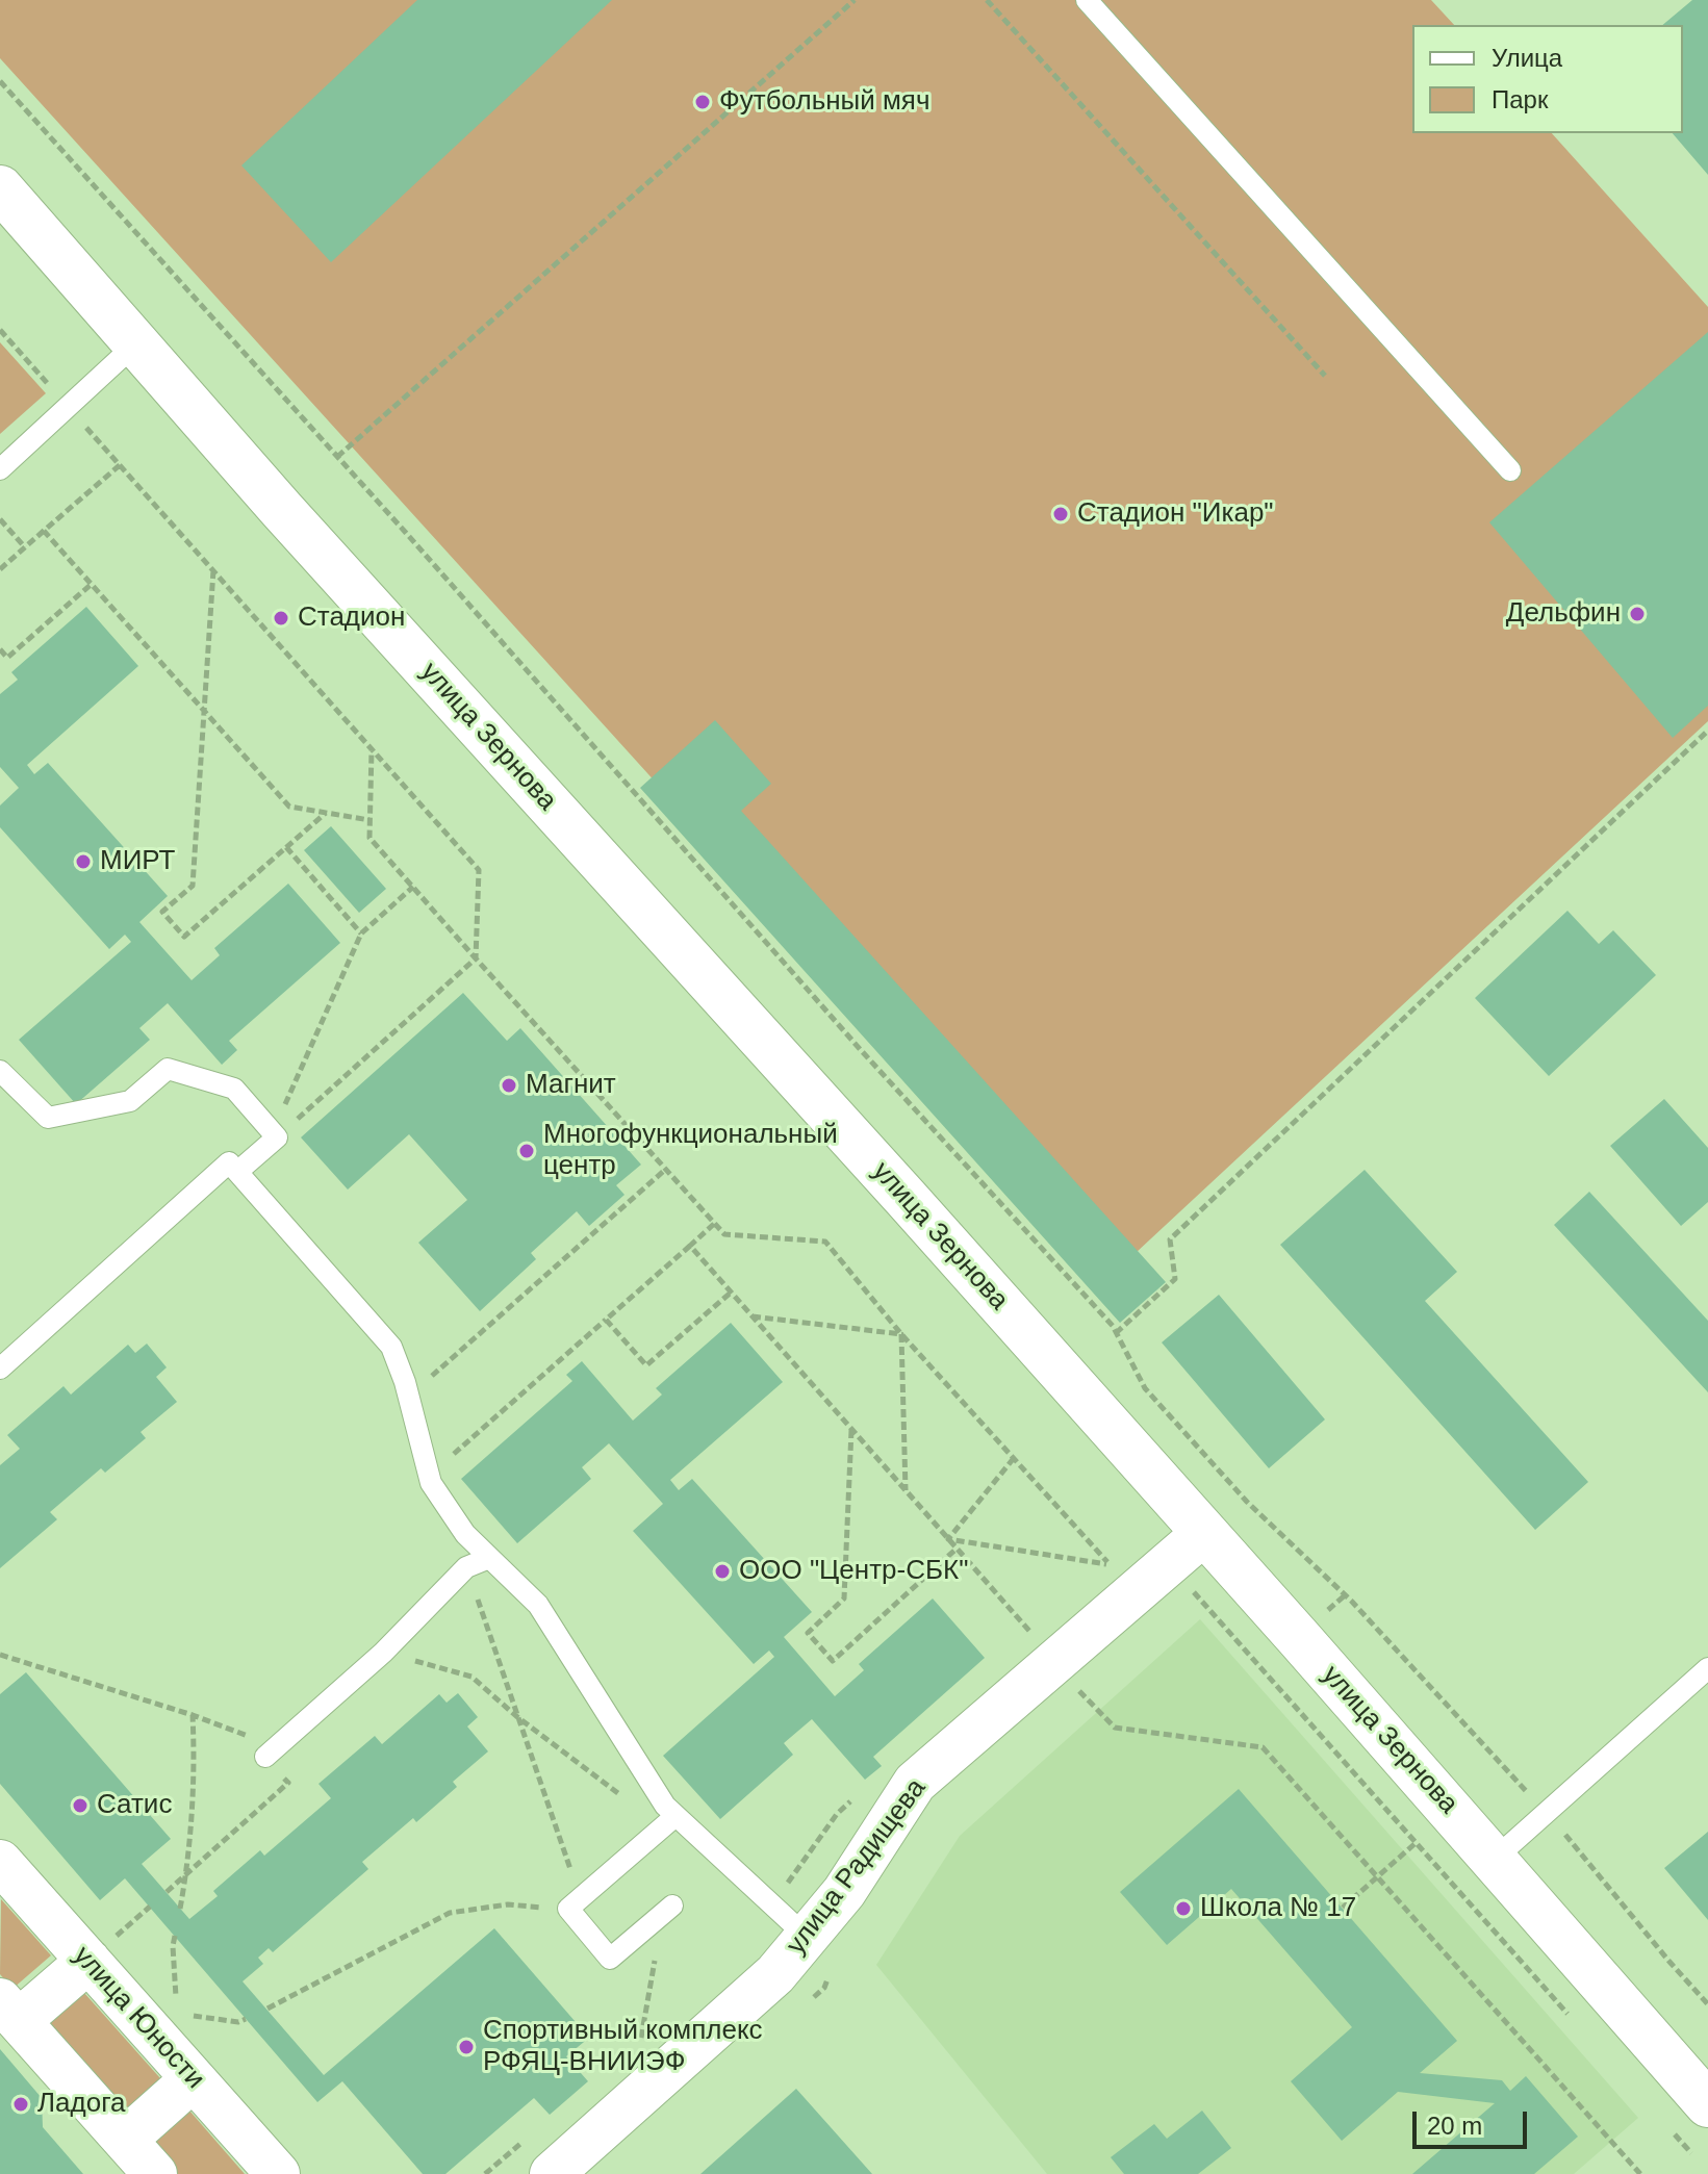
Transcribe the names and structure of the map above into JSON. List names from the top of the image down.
{
  "streets": {
    "main road": ["улица Зернова"],
    "street": ["улица Радищева", "улица Юности"]
  },
  "crossings": [
    ["улица Зернова", "улица Радищева"]
  ],
  "places": [
    "Футбольный мяч",
    "Стадион \"Икар\"",
    "Дельфин",
    "Стадион",
    "МИРТ",
    "Магнит",
    "Многофункциональный центр",
    "ООО \"Центр-СБК\"",
    "Сатис",
    "Школа № 17",
    "Спортивный комплекс РФЯЦ-ВНИИЭФ",
    "Ладога"
  ],
  "legend": ["Улица", "Парк"],
  "scale_bar": "20 m"
}
